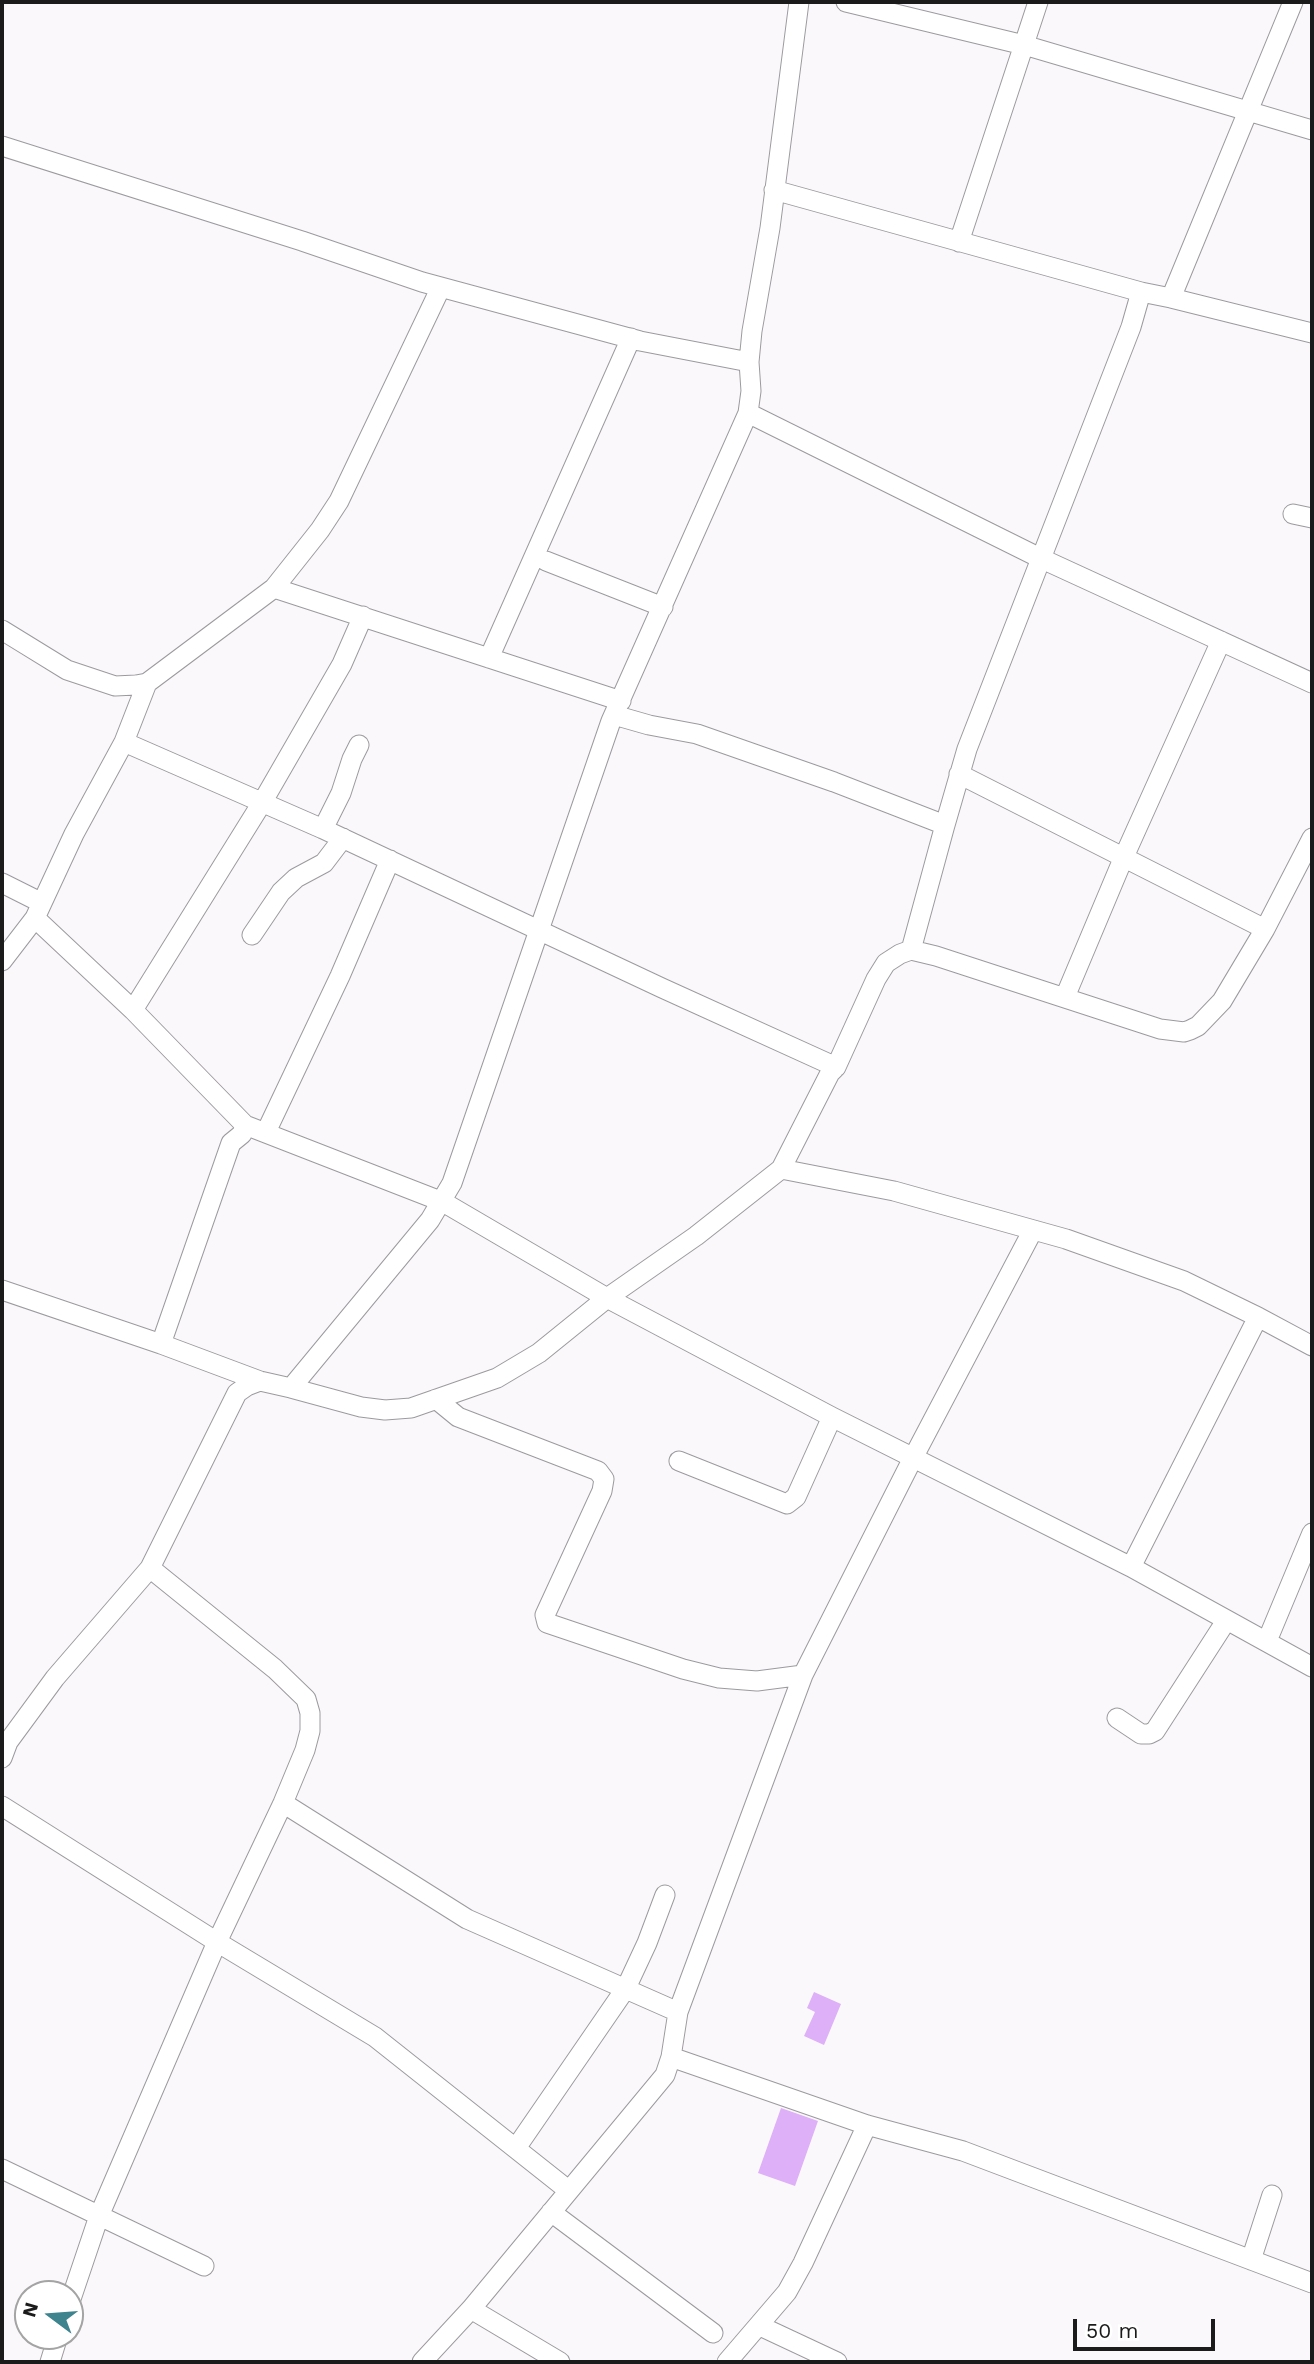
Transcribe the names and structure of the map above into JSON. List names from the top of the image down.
{
  "scale_bar": "50 m",
  "north": "left"
}
